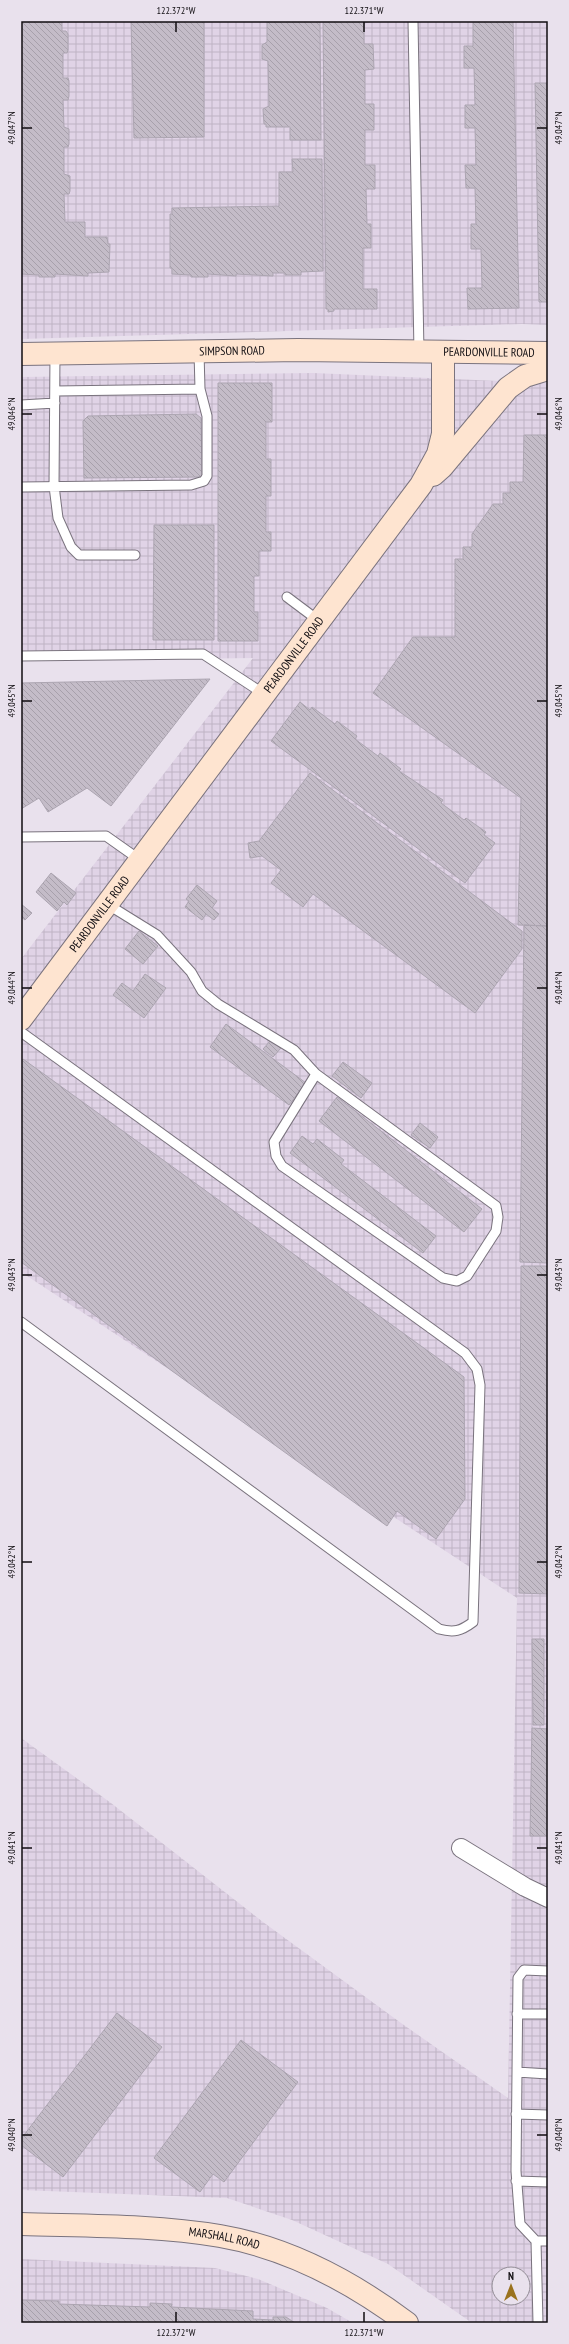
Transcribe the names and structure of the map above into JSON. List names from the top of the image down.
{
  "streets": {
    "main road": ["SIMPSON ROAD", "PEARDONVILLE ROAD", "MARSHALL ROAD"]
  },
  "crossings": [
    ["SIMPSON ROAD", "PEARDONVILLE ROAD"]
  ],
  "north": "top",
  "coordinates": [
    "122.372°W",
    "122.371°W",
    "49.047°N",
    "49.046°N",
    "49.045°N",
    "49.044°N",
    "49.043°N",
    "49.042°N",
    "49.041°N",
    "49.040°N"
  ]
}
